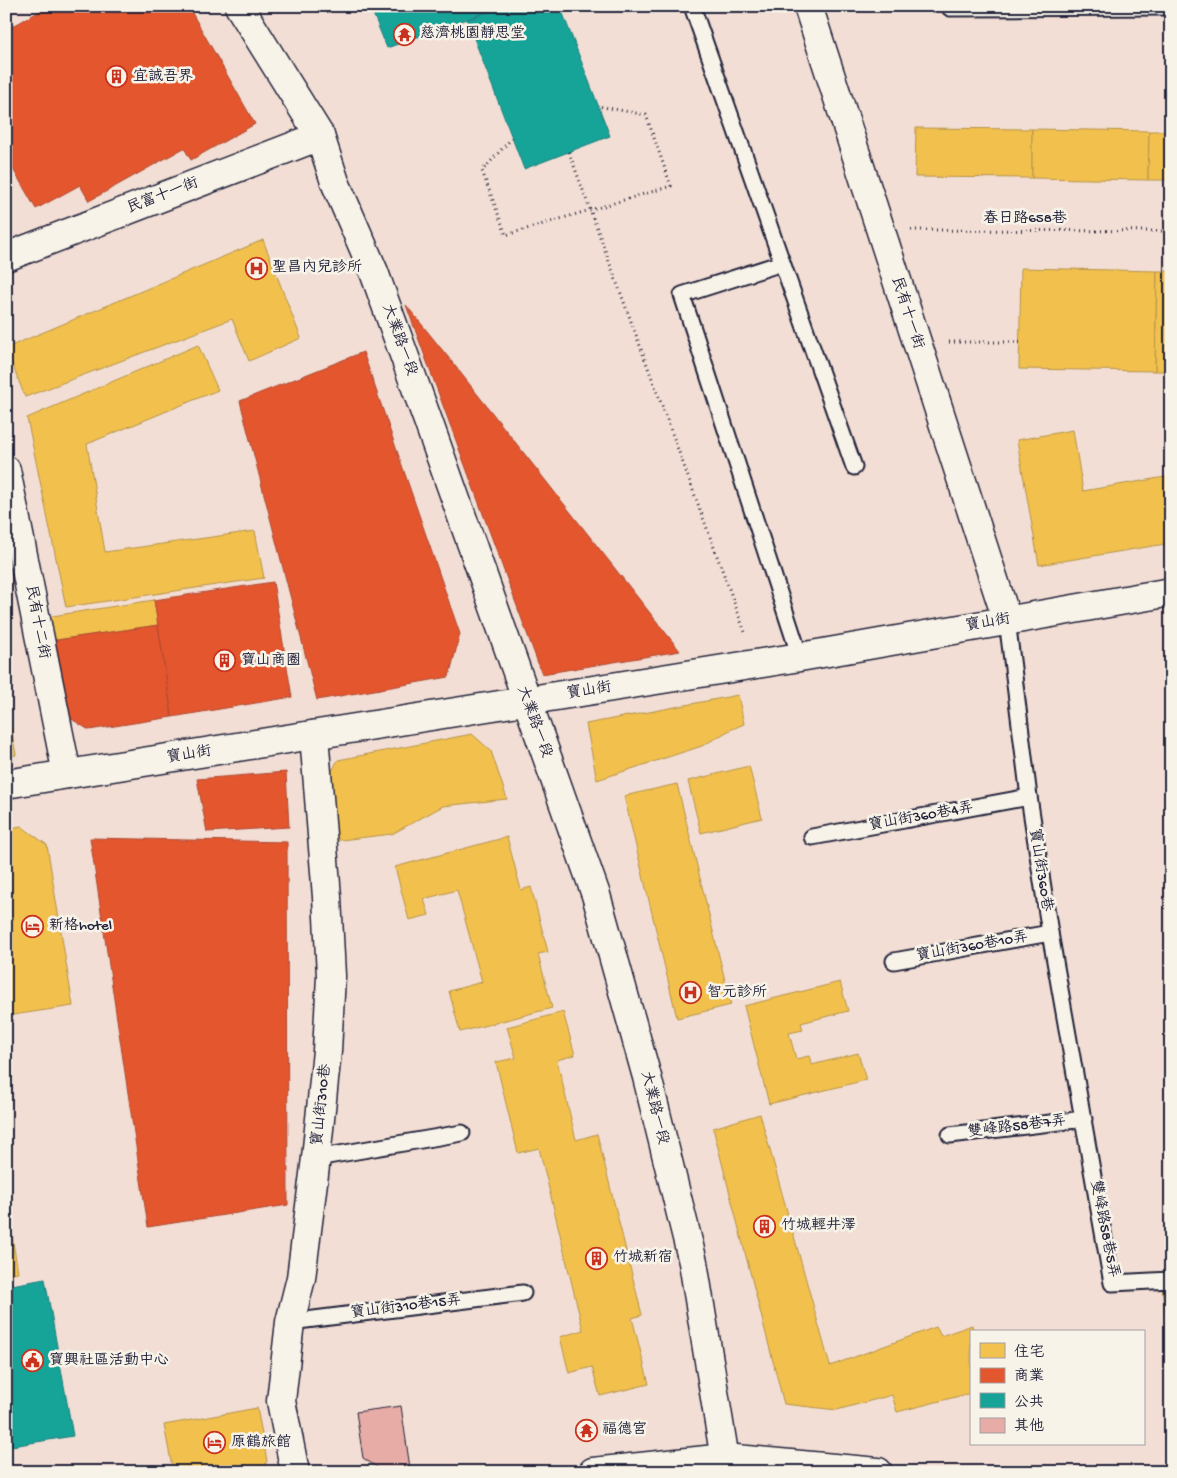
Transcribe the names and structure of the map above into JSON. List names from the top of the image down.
{
  "streets": {
    "street": [
      "民富十一街",
      "民有十一街",
      "大業路一段",
      "民有十二街",
      "寶山街",
      "寶山街310巷"
    ],
    "lane": [
      "寶山街360巷4弄",
      "寶山街360巷",
      "寶山街360巷10弄",
      "雙峰路58巷7弄",
      "雙峰路58巷5弄",
      "寶山街310巷15弄"
    ],
    "path": ["春日路658巷"]
  },
  "crossings": [
    ["民富十一街", "大業路一段"],
    ["春日路658巷", "民有十一街"],
    ["民有十一街", "寶山街"],
    ["民有十一街", "寶山街360巷"],
    ["大業路一段", "寶山街"],
    ["民有十二街", "寶山街"],
    ["寶山街", "寶山街360巷"],
    ["寶山街", "寶山街310巷"],
    ["寶山街360巷4弄", "寶山街360巷"],
    ["寶山街360巷", "寶山街360巷10弄"],
    ["寶山街360巷", "雙峰路58巷7弄"],
    ["寶山街360巷", "雙峰路58巷5弄"],
    ["寶山街310巷", "寶山街310巷15弄"],
    ["雙峰路58巷7弄", "雙峰路58巷5弄"]
  ],
  "places": {
    "temple": ["慈濟桃園靜思堂", "福德宮"],
    "building": [
      "宜誠吾界",
      "寶山商圈",
      "竹城輕井澤",
      "竹城新宿"
    ],
    "hospital": ["聖昌內兒診所", "智元診所"],
    "hotel": ["新格hotel", "原鶴旅館"],
    "public building": ["寶興社區活動中心"]
  },
  "legend": [
    "住宅",
    "商業",
    "公共",
    "其他"
  ]
}
